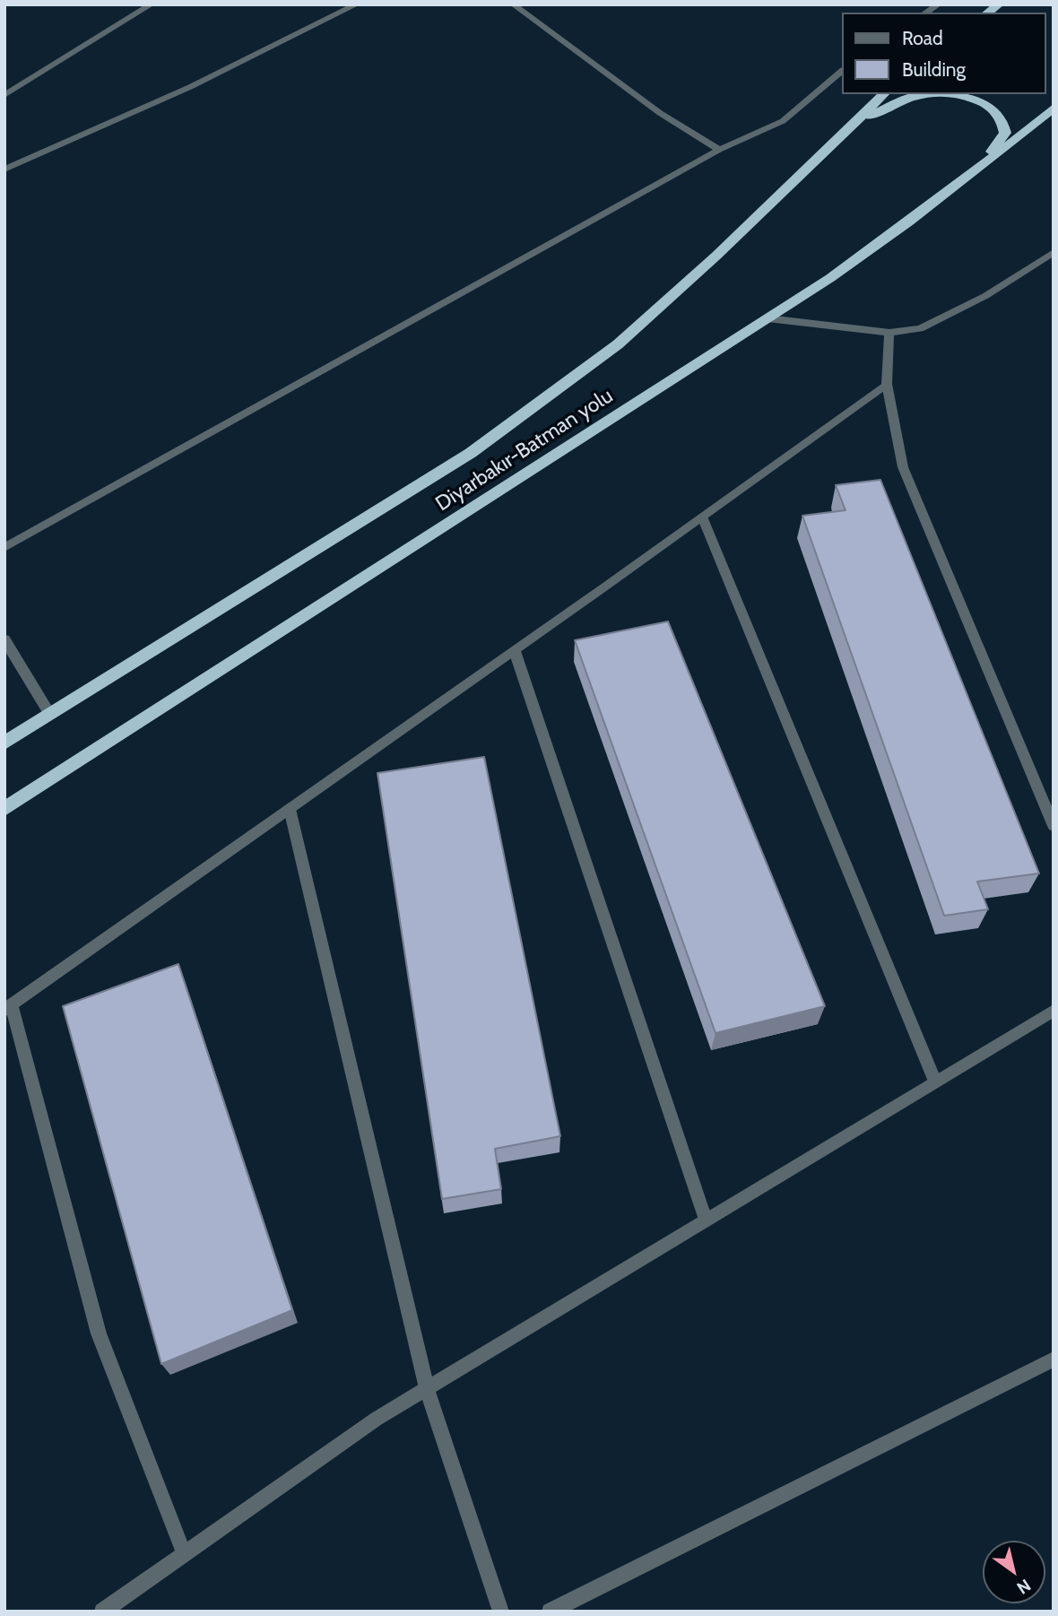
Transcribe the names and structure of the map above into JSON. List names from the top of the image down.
{
  "streets": {
    "highway": ["Diyarbakır-Batman yolu"]
  },
  "legend": ["Road", "Building"],
  "north": "bottom right"
}
